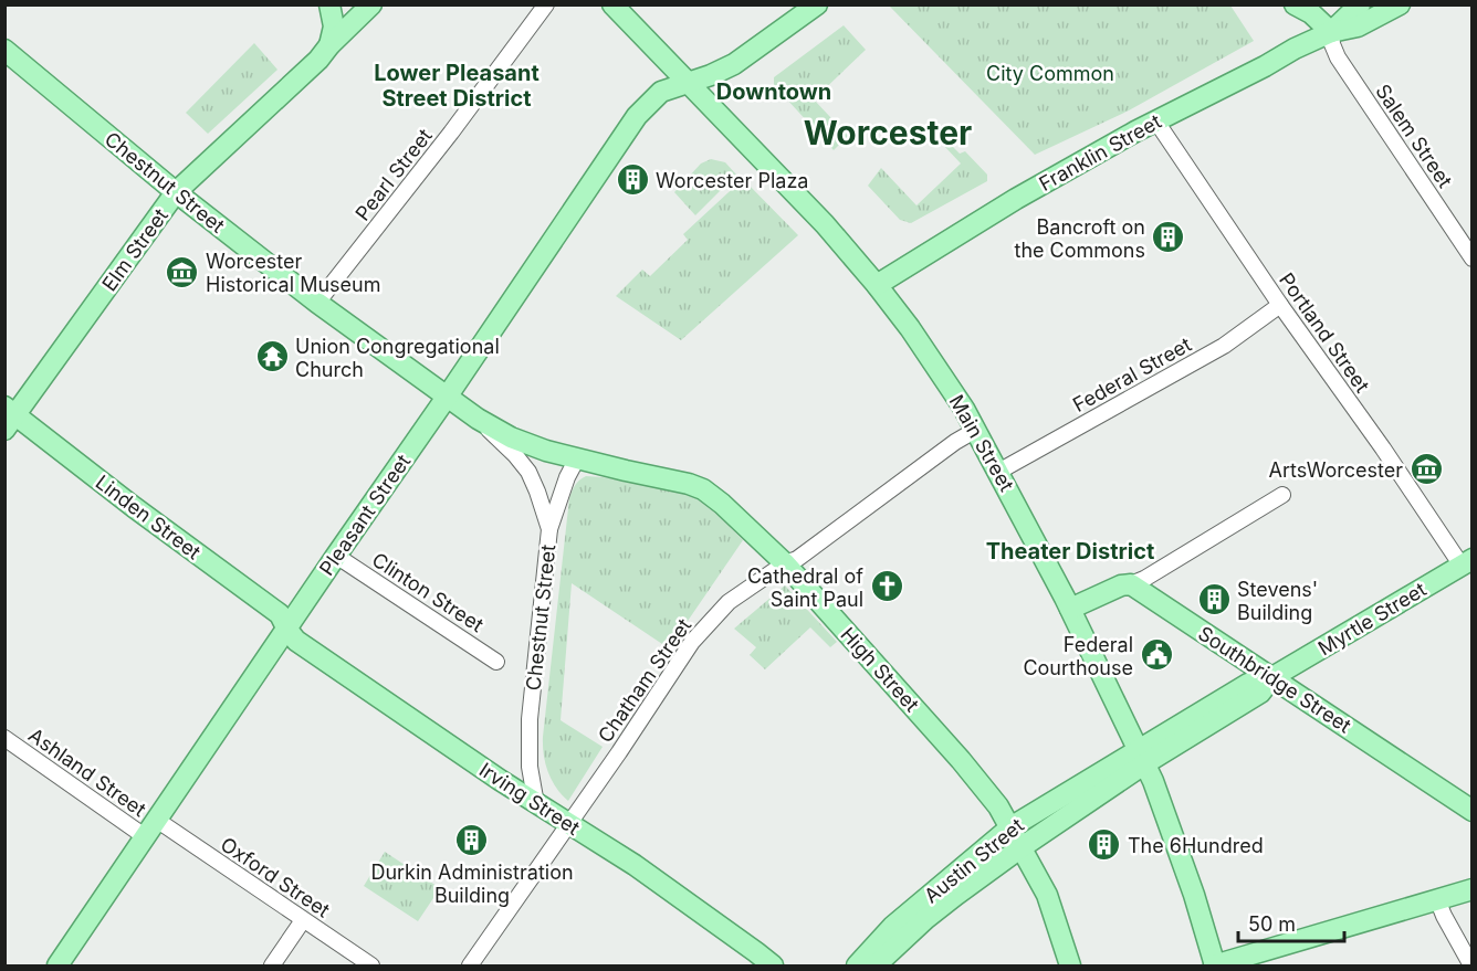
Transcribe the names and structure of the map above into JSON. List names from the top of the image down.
{
  "streets": {
    "main road": [
      "Franklin Street",
      "Chestnut Street",
      "Elm Street",
      "Main Street",
      "Pleasant Street",
      "Linden Street",
      "Myrtle Street",
      "High Street",
      "Southbridge Street",
      "Irving Street",
      "Austin Street"
    ],
    "street": [
      "Salem Street",
      "Pearl Street",
      "Portland Street",
      "Federal Street",
      "Clinton Street",
      "Chatham Street",
      "Ashland Street",
      "Oxford Street"
    ]
  },
  "crossings": [
    ["Salem Street", "Franklin Street"],
    ["Franklin Street", "Portland Street"],
    ["Franklin Street", "Main Street"],
    ["Pearl Street", "Chestnut Street"],
    ["Chestnut Street", "Elm Street"],
    ["Chestnut Street", "Pleasant Street"],
    ["Chestnut Street", "High Street"],
    ["Chestnut Street", "Irving Street"],
    ["Elm Street", "Linden Street"],
    ["Portland Street", "Federal Street"],
    ["Portland Street", "Myrtle Street"],
    ["Federal Street", "Main Street"],
    ["Main Street", "Pleasant Street"],
    ["Main Street", "Myrtle Street"],
    ["Main Street", "Chatham Street"],
    ["Main Street", "Austin Street"],
    ["Pleasant Street", "Linden Street"],
    ["Pleasant Street", "Clinton Street"],
    ["Pleasant Street", "Ashland Street"],
    ["Pleasant Street", "Irving Street"],
    ["Pleasant Street", "Oxford Street"],
    ["Linden Street", "Irving Street"],
    ["Myrtle Street", "Southbridge Street"],
    ["Myrtle Street", "Austin Street"],
    ["High Street", "Chatham Street"],
    ["High Street", "Austin Street"],
    ["Chatham Street", "Irving Street"]
  ],
  "districts": [
    "Lower Pleasant Street District",
    "Downtown",
    "Worcester",
    "Theater District"
  ],
  "parks": ["City Common"],
  "places": {
    "building": [
      "Worcester Plaza",
      "Bancroft on the Commons",
      "Stevens' Building",
      "Durkin Administration Building",
      "The 6Hundred"
    ],
    "museum": ["Worcester Historical Museum", "ArtsWorcester"],
    "temple": ["Union Congregational Church"],
    "church": ["Cathedral of Saint Paul"],
    "public building": ["Federal Courthouse"]
  },
  "scale_bar": "50 m"
}
